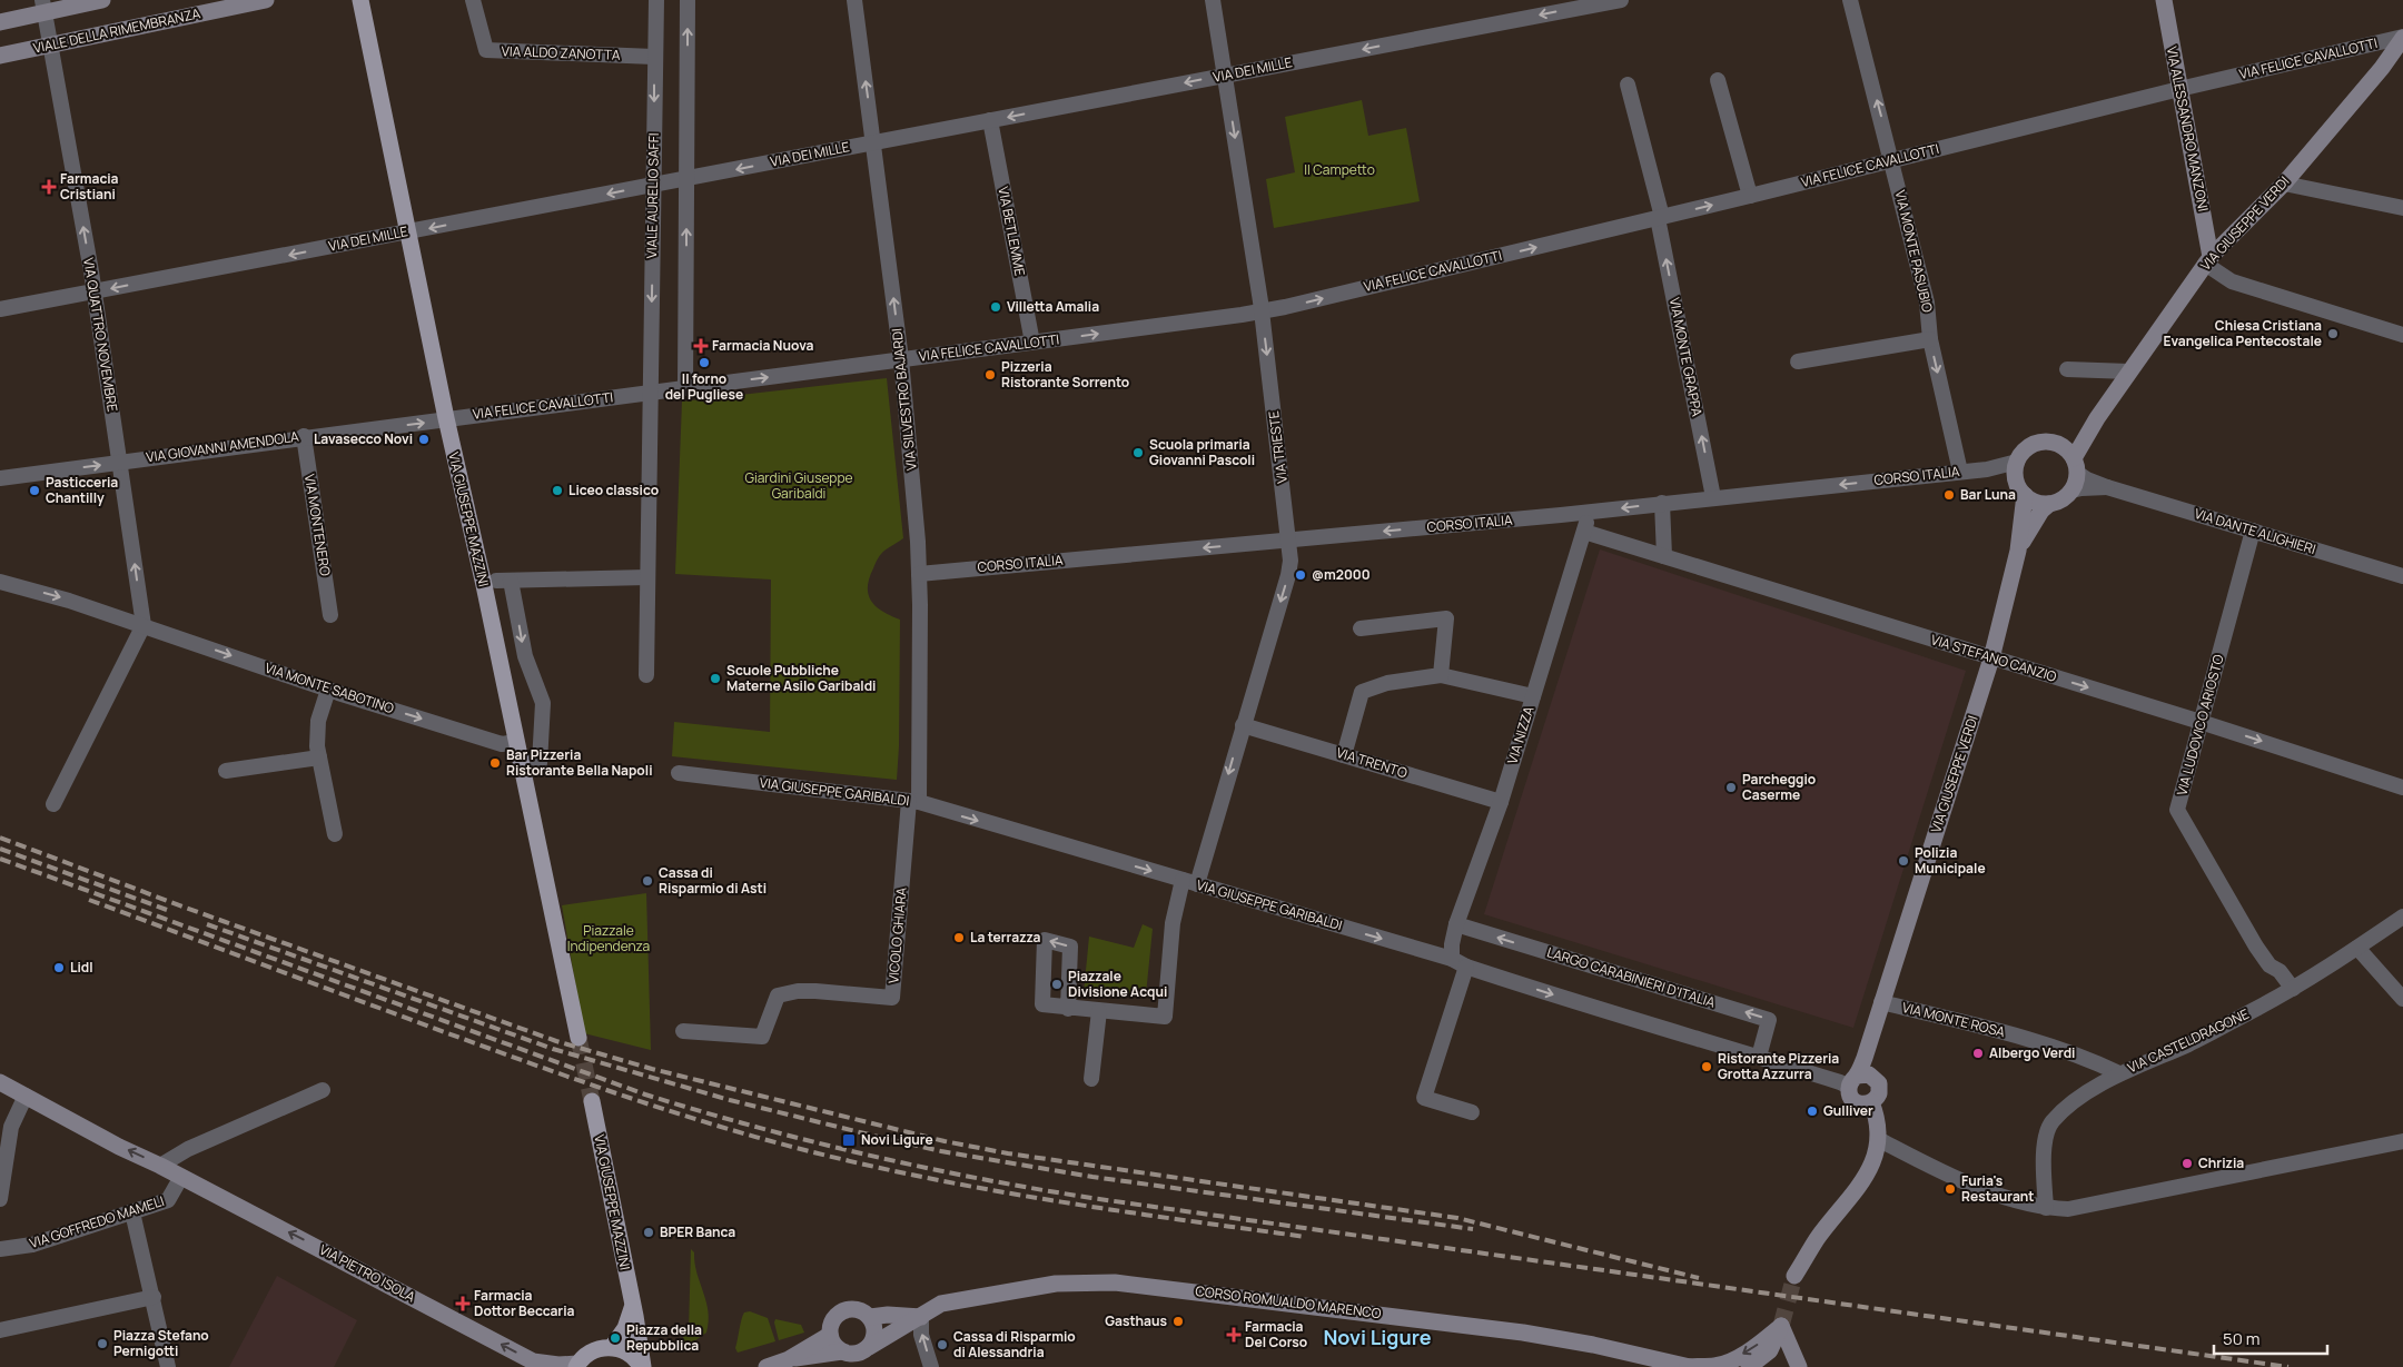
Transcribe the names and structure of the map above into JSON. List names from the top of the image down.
{
  "streets": {
    "main road": ["VIA GIUSEPPE MAZZINI"],
    "street": [
      "VIALE DELLA RIMEMBRANZA",
      "VIA ALDO ZANOTTA",
      "VIA FELICE CAVALLOTTI",
      "VIA DEI MILLE",
      "VIA ALESSANDRO MANZONI",
      "VIALE AURELIO SAFFI",
      "VIA GIUSEPPE VERDI",
      "VIA BETLEMME",
      "VIA MONTE PASUBIO",
      "VIA QUATTRO NOVEMBRE",
      "VIA MONTE GRAPPA",
      "VIA SILVESTRO BAJARDI",
      "VIA GIOVANNI AMENDOLA",
      "VIA TRIESTE",
      "CORSO ITALIA",
      "VIA MONTENERO",
      "VIA DANTE ALIGHIERI",
      "VIA STEFANO CANZIO",
      "VIA MONTE SABOTINO",
      "VIA LUDOVICO ARIOSTO",
      "VIA NIZZA",
      "VIA TRENTO",
      "VIA GIUSEPPE GARIBALDI",
      "VICOLO GHIARA",
      "LARGO CARABINIERI D'ITALIA",
      "VIA MONTE ROSA",
      "VIA CASTELDRAGONE",
      "VIA GOFFREDO MAMELI",
      "VIA PIETRO ISOLA",
      "CORSO ROMUALDO MARENCO"
    ]
  },
  "crossings": [
    ["VIALE DELLA RIMEMBRANZA", "VIA QUATTRO NOVEMBRE"],
    ["VIA ALDO ZANOTTA", "VIALE AURELIO SAFFI"],
    ["VIA FELICE CAVALLOTTI", "VIA ALESSANDRO MANZONI"],
    ["VIA FELICE CAVALLOTTI", "VIALE AURELIO SAFFI"],
    ["VIA FELICE CAVALLOTTI", "VIA GIUSEPPE VERDI"],
    ["VIA FELICE CAVALLOTTI", "VIA BETLEMME"],
    ["VIA FELICE CAVALLOTTI", "VIA MONTE PASUBIO"],
    ["VIA FELICE CAVALLOTTI", "VIA MONTE GRAPPA"],
    ["VIA FELICE CAVALLOTTI", "VIA SILVESTRO BAJARDI"],
    ["VIA FELICE CAVALLOTTI", "VIA GIOVANNI AMENDOLA"],
    ["VIA FELICE CAVALLOTTI", "VIA TRIESTE"],
    ["VIA FELICE CAVALLOTTI", "VIA GIUSEPPE MAZZINI"],
    ["VIA DEI MILLE", "VIALE AURELIO SAFFI"],
    ["VIA DEI MILLE", "VIA BETLEMME"],
    ["VIA DEI MILLE", "VIA QUATTRO NOVEMBRE"],
    ["VIA DEI MILLE", "VIA SILVESTRO BAJARDI"],
    ["VIA DEI MILLE", "VIA TRIESTE"],
    ["VIA DEI MILLE", "VIA GIUSEPPE MAZZINI"],
    ["VIA ALESSANDRO MANZONI", "VIA GIUSEPPE VERDI"],
    ["VIA GIUSEPPE VERDI", "CORSO ITALIA"],
    ["VIA GIUSEPPE VERDI", "VIA DANTE ALIGHIERI"],
    ["VIA GIUSEPPE VERDI", "VIA STEFANO CANZIO"],
    ["VIA GIUSEPPE VERDI", "VIA GIUSEPPE GARIBALDI"],
    ["VIA GIUSEPPE VERDI", "VIA MONTE ROSA"],
    ["VIA MONTE PASUBIO", "CORSO ITALIA"],
    ["VIA QUATTRO NOVEMBRE", "VIA GIOVANNI AMENDOLA"],
    ["VIA QUATTRO NOVEMBRE", "VIA MONTE SABOTINO"],
    ["VIA MONTE GRAPPA", "CORSO ITALIA"],
    ["VIA SILVESTRO BAJARDI", "CORSO ITALIA"],
    ["VIA SILVESTRO BAJARDI", "VIA GIUSEPPE GARIBALDI"],
    ["VIA SILVESTRO BAJARDI", "VICOLO GHIARA"],
    ["VIA GIOVANNI AMENDOLA", "VIA GIUSEPPE MAZZINI"],
    ["VIA GIOVANNI AMENDOLA", "VIA MONTENERO"],
    ["VIA TRIESTE", "CORSO ITALIA"],
    ["VIA TRIESTE", "VIA TRENTO"],
    ["VIA TRIESTE", "VIA GIUSEPPE GARIBALDI"],
    ["CORSO ITALIA", "VIA DANTE ALIGHIERI"],
    ["CORSO ITALIA", "VIA NIZZA"],
    ["VIA GIUSEPPE MAZZINI", "VIA MONTE SABOTINO"],
    ["VIA DANTE ALIGHIERI", "VIA LUDOVICO ARIOSTO"],
    ["VIA STEFANO CANZIO", "VIA LUDOVICO ARIOSTO"],
    ["VIA STEFANO CANZIO", "VIA NIZZA"],
    ["VIA LUDOVICO ARIOSTO", "VIA CASTELDRAGONE"],
    ["VIA NIZZA", "VIA TRENTO"],
    ["VIA NIZZA", "VIA GIUSEPPE GARIBALDI"],
    ["VIA NIZZA", "LARGO CARABINIERI D'ITALIA"],
    ["VIA GIUSEPPE GARIBALDI", "VICOLO GHIARA"],
    ["VIA GIUSEPPE GARIBALDI", "LARGO CARABINIERI D'ITALIA"],
    ["VIA MONTE ROSA", "VIA CASTELDRAGONE"],
    ["VIA GOFFREDO MAMELI", "VIA PIETRO ISOLA"]
  ],
  "one_way": [
    "VIA FELICE CAVALLOTTI",
    "VIA DEI MILLE",
    "VIA QUATTRO NOVEMBRE",
    "VIA MONTE GRAPPA",
    "VIA SILVESTRO BAJARDI",
    "VIA GIOVANNI AMENDOLA",
    "VIA TRIESTE",
    "CORSO ITALIA",
    "VIA STEFANO CANZIO",
    "VIA MONTE SABOTINO",
    "VIA GIUSEPPE GARIBALDI",
    "LARGO CARABINIERI D'ITALIA",
    "VIA PIETRO ISOLA"
  ],
  "districts": ["Novi Ligure"],
  "parks": ["Il Campetto", "Giardini Giuseppe Garibaldi", "Piazzale Indipendenza"],
  "places": {
    "health": [
      "Farmacia Cristiani",
      "Farmacia Nuova",
      "Farmacia Dottor Beccaria",
      "Farmacia Del Corso"
    ],
    "other": [
      "Villetta Amalia",
      "Chiesa Cristiana Evangelica Pentecostale",
      "Il forno del Pugliese",
      "Pizzeria Ristorante Sorrento",
      "Lavasecco Novi",
      "Scuola primaria Giovanni Pascoli",
      "Pasticceria Chantilly",
      "Liceo classico",
      "Bar Luna",
      "@m2000",
      "Scuole Pubbliche Materne Asilo Garibaldi",
      "Bar Pizzeria Ristorante Bella Napoli",
      "Parcheggio Caserme",
      "Polizia Municipale",
      "Cassa di Risparmio di Asti",
      "La terrazza",
      "Lidl",
      "Piazzale Divisione Acqui",
      "Albergo Verdi",
      "Ristorante Pizzeria Grotta Azzurra",
      "Gulliver",
      "Chrizia",
      "Furia's Restaurant",
      "BPER Banca",
      "Gasthaus",
      "Piazza della Repubblica",
      "Piazza Stefano Pernigotti",
      "Cassa di Risparmio di Alessandria"
    ],
    "transit": ["Novi Ligure"]
  },
  "scale_bar": "50 m"
}
